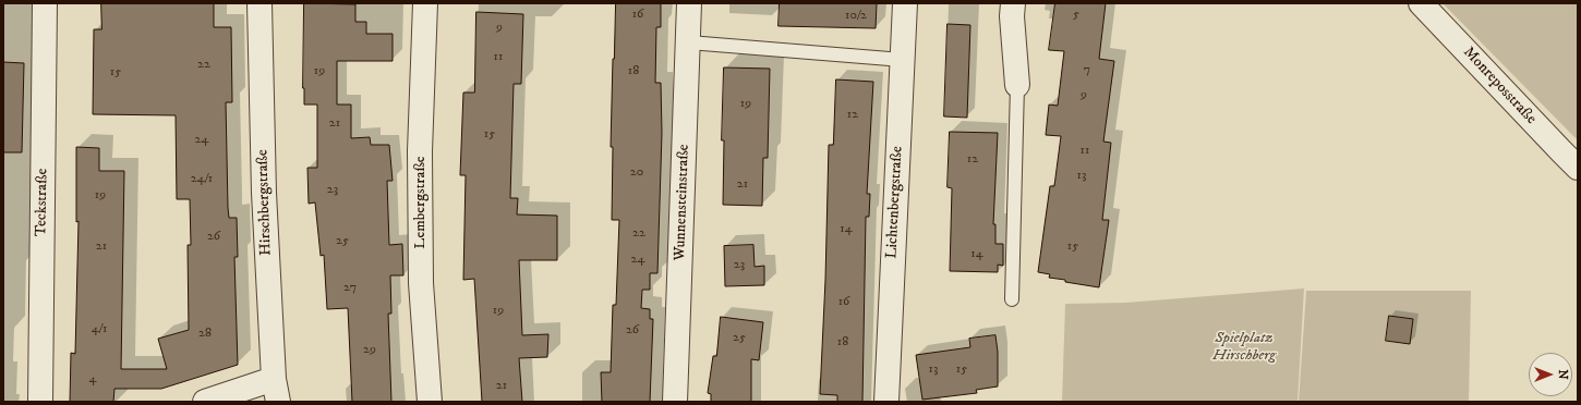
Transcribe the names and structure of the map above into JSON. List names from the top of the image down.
{
  "streets": {
    "street": [
      "Monreposstraße",
      "Teckstraße",
      "Hirschbergstraße",
      "Lembergstraße",
      "Wunnensteinstraße",
      "Lichtenbergstraße"
    ]
  },
  "parks": ["Spielplatz Hirschberg"],
  "house_numbers": [
    "16",
    "5",
    "10/2",
    "9",
    "11",
    "22",
    "7",
    "19",
    "18",
    "15",
    "9",
    "19",
    "12",
    "21",
    "15",
    "24",
    "11",
    "12",
    "20",
    "13",
    "24/1",
    "21",
    "23",
    "19",
    "14",
    "22",
    "26",
    "25",
    "21",
    "15",
    "14",
    "24",
    "23",
    "27",
    "16",
    "19",
    "4/1",
    "26",
    "28",
    "25",
    "18",
    "29",
    "13",
    "15",
    "4",
    "21"
  ],
  "north": "right"
}
